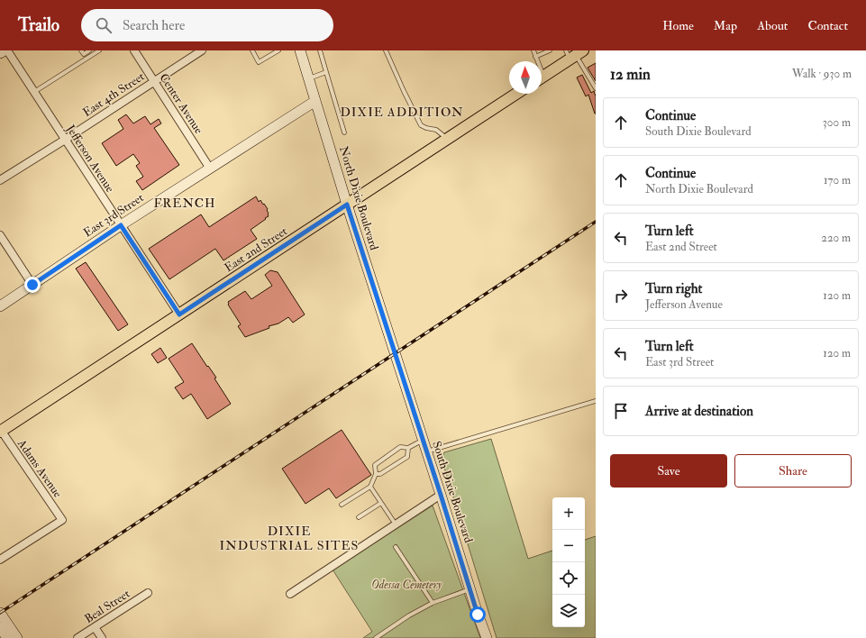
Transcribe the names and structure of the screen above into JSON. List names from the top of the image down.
{
  "streets": {
    "main road": [
      "North Dixie Boulevard",
      "East 3rd Street",
      "East 2nd Street",
      "South Dixie Boulevard"
    ],
    "street": [
      "East 4th Street",
      "Center Avenue",
      "Jefferson Avenue",
      "Adams Avenue",
      "Beal Street"
    ]
  },
  "crossings": [
    ["East 4th Street", "Center Avenue"],
    ["East 4th Street", "Jefferson Avenue"],
    ["Center Avenue", "East 3rd Street"],
    ["Jefferson Avenue", "East 3rd Street"],
    ["Jefferson Avenue", "East 2nd Street"],
    ["North Dixie Boulevard", "East 3rd Street"],
    ["North Dixie Boulevard", "East 2nd Street"],
    ["North Dixie Boulevard", "South Dixie Boulevard"],
    ["East 2nd Street", "Adams Avenue"]
  ],
  "districts": ["DIXIE ADDITION", "FRENCH", "DIXIE INDUSTRIAL SITES"],
  "parks": ["Odessa Cemetery"],
  "north": "top",
  "page": {
    "header": "Trailo",
    "search": "Search here",
    "nav": [
      "Home",
      "Map",
      "About",
      "Contact"
    ],
    "heading": ["12 min", "Walk · 930 m"],
    "list": [
      ["Continue", "South Dixie Boulevard", "300 m"],
      ["Continue", "North Dixie Boulevard", "170 m"],
      ["Turn left", "East 2nd Street", "220 m"],
      ["Turn right", "Jefferson Avenue", "120 m"],
      ["Turn left", "East 3rd Street", "120 m"],
      "Arrive at destination"
    ],
    "buttons": ["Save", "Share"],
    "map_buttons": ["+", "−"]
  }
}
